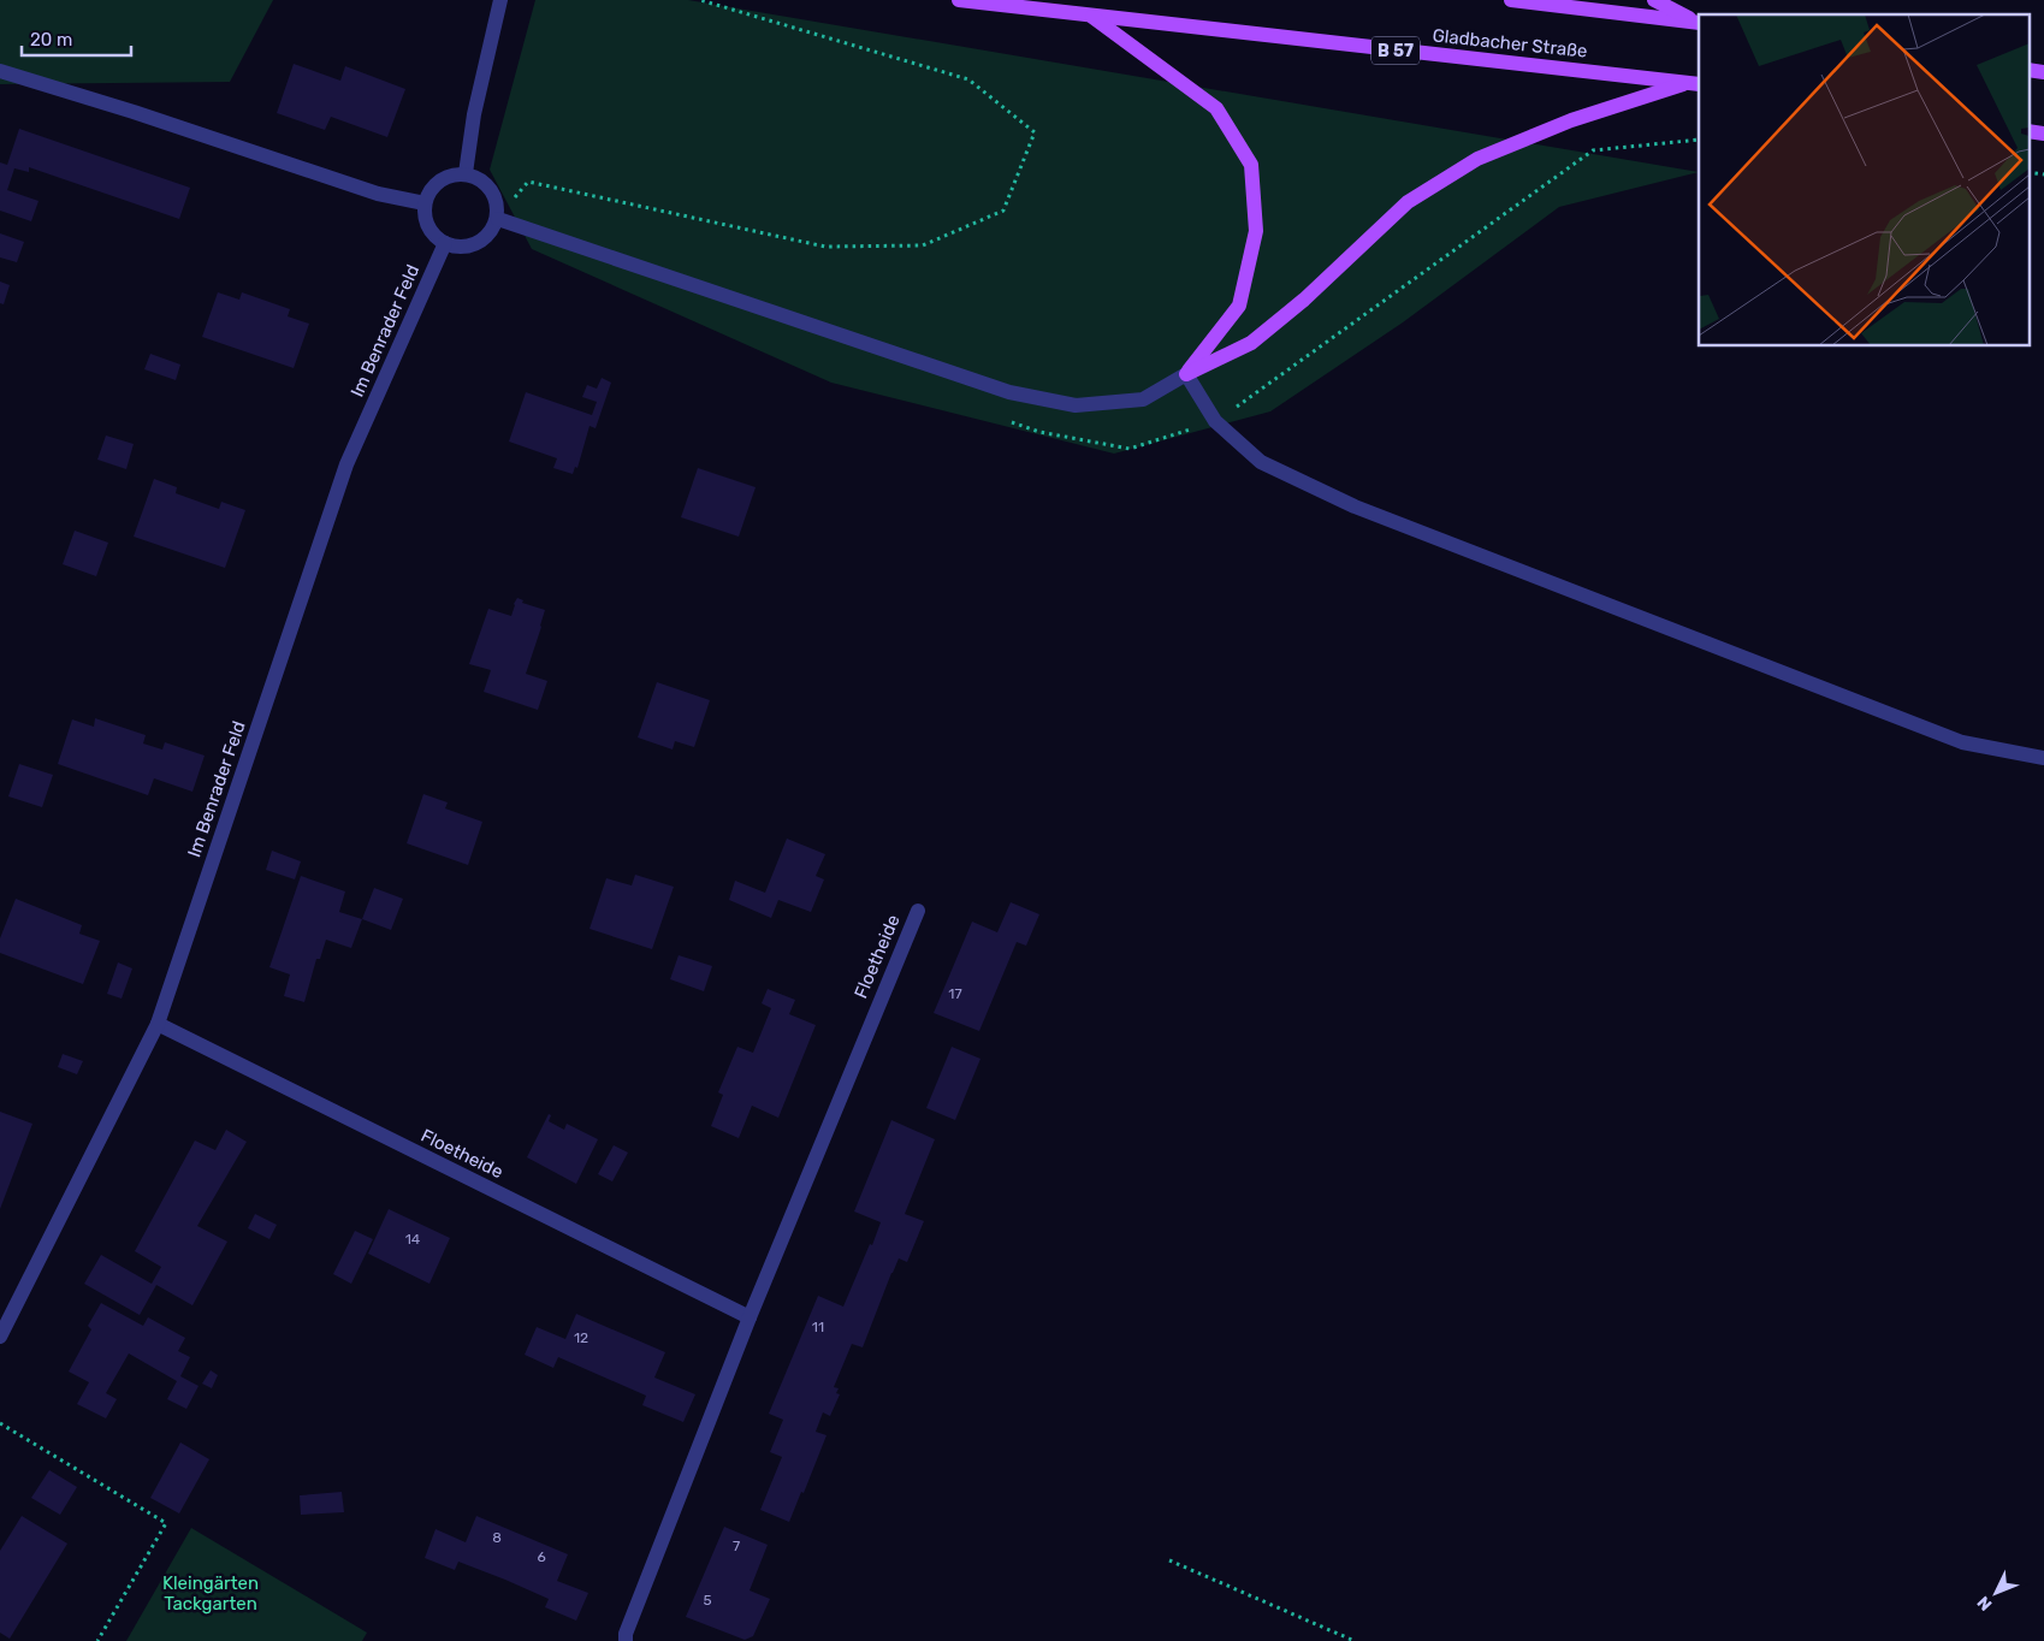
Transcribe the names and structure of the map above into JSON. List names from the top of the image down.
{
  "streets": {
    "main road": ["Gladbacher Straße", "B 57"],
    "street": ["Im Benrader Feld", "Floetheide"]
  },
  "crossings": [
    ["Im Benrader Feld", "Floetheide"]
  ],
  "parks": ["Kleingärten Tackgarten"],
  "house_numbers": [
    "17",
    "14",
    "11",
    "12",
    "8",
    "7",
    "6",
    "5"
  ],
  "scale_bar": "20 m",
  "north": "bottom left"
}
